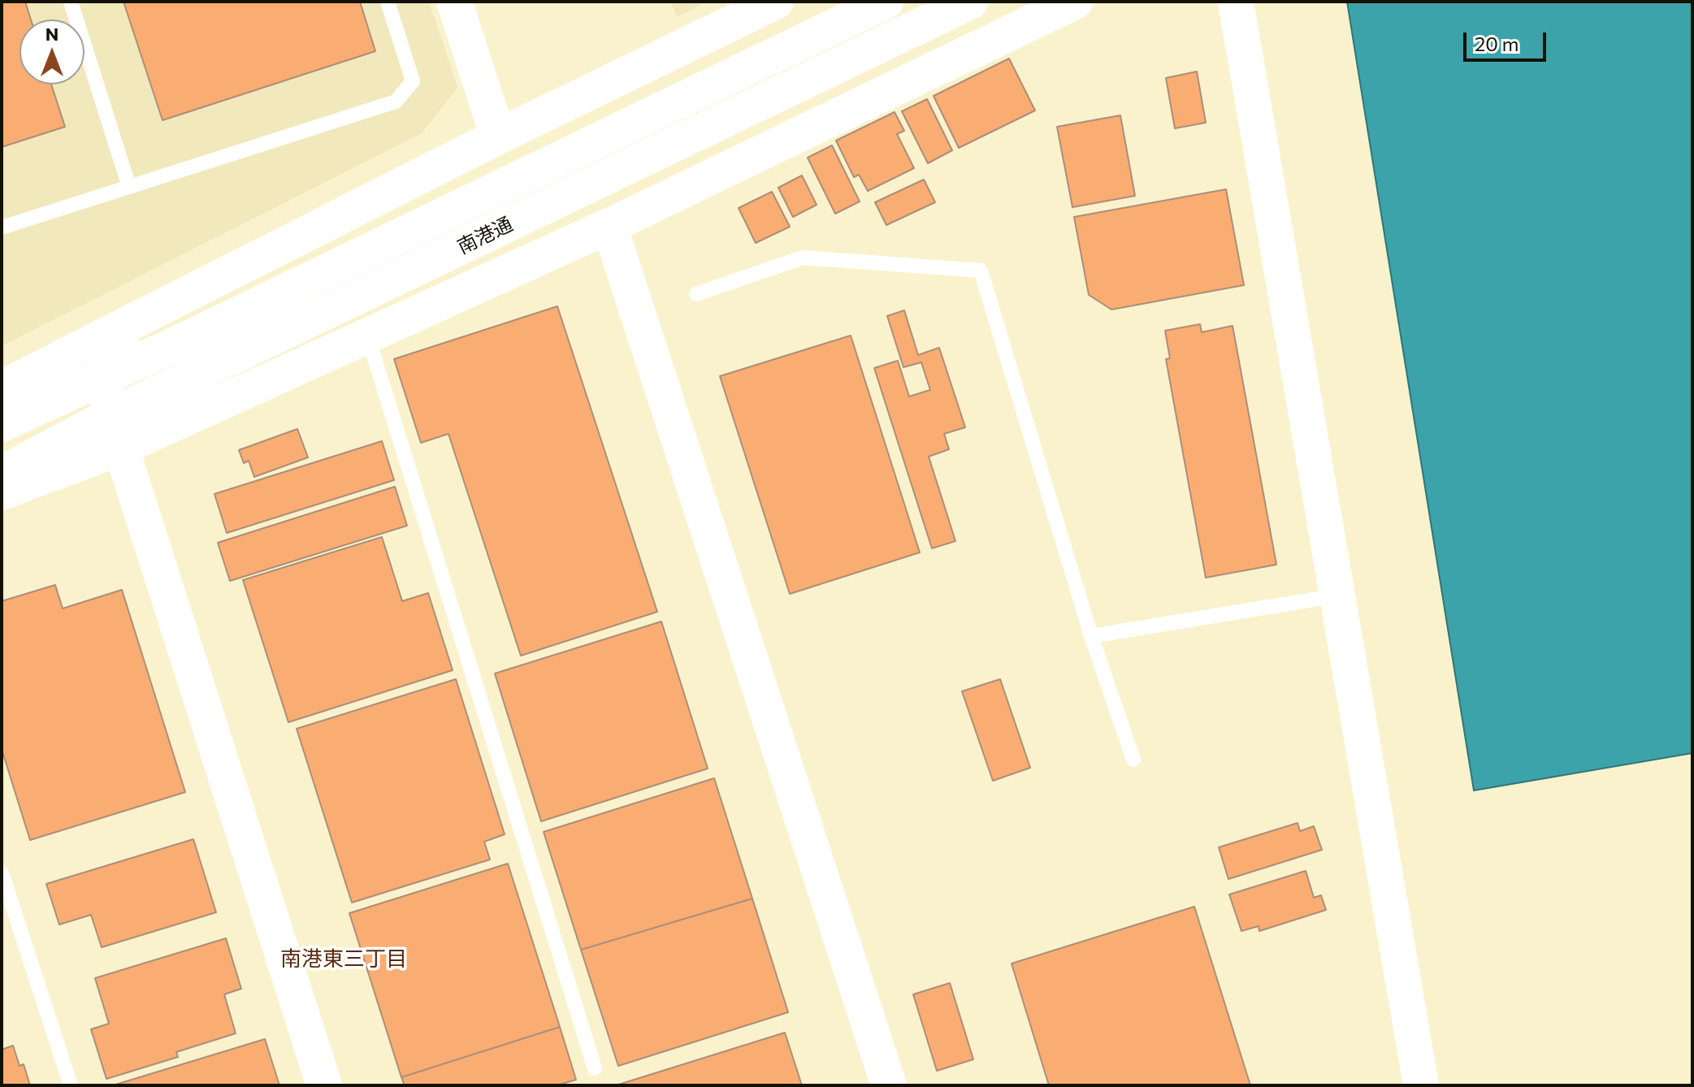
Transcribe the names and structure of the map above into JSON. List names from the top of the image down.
{
  "streets": {
    "street": ["南港通"]
  },
  "districts": ["南港東三丁目"],
  "scale_bar": "20 m",
  "north": "top"
}
